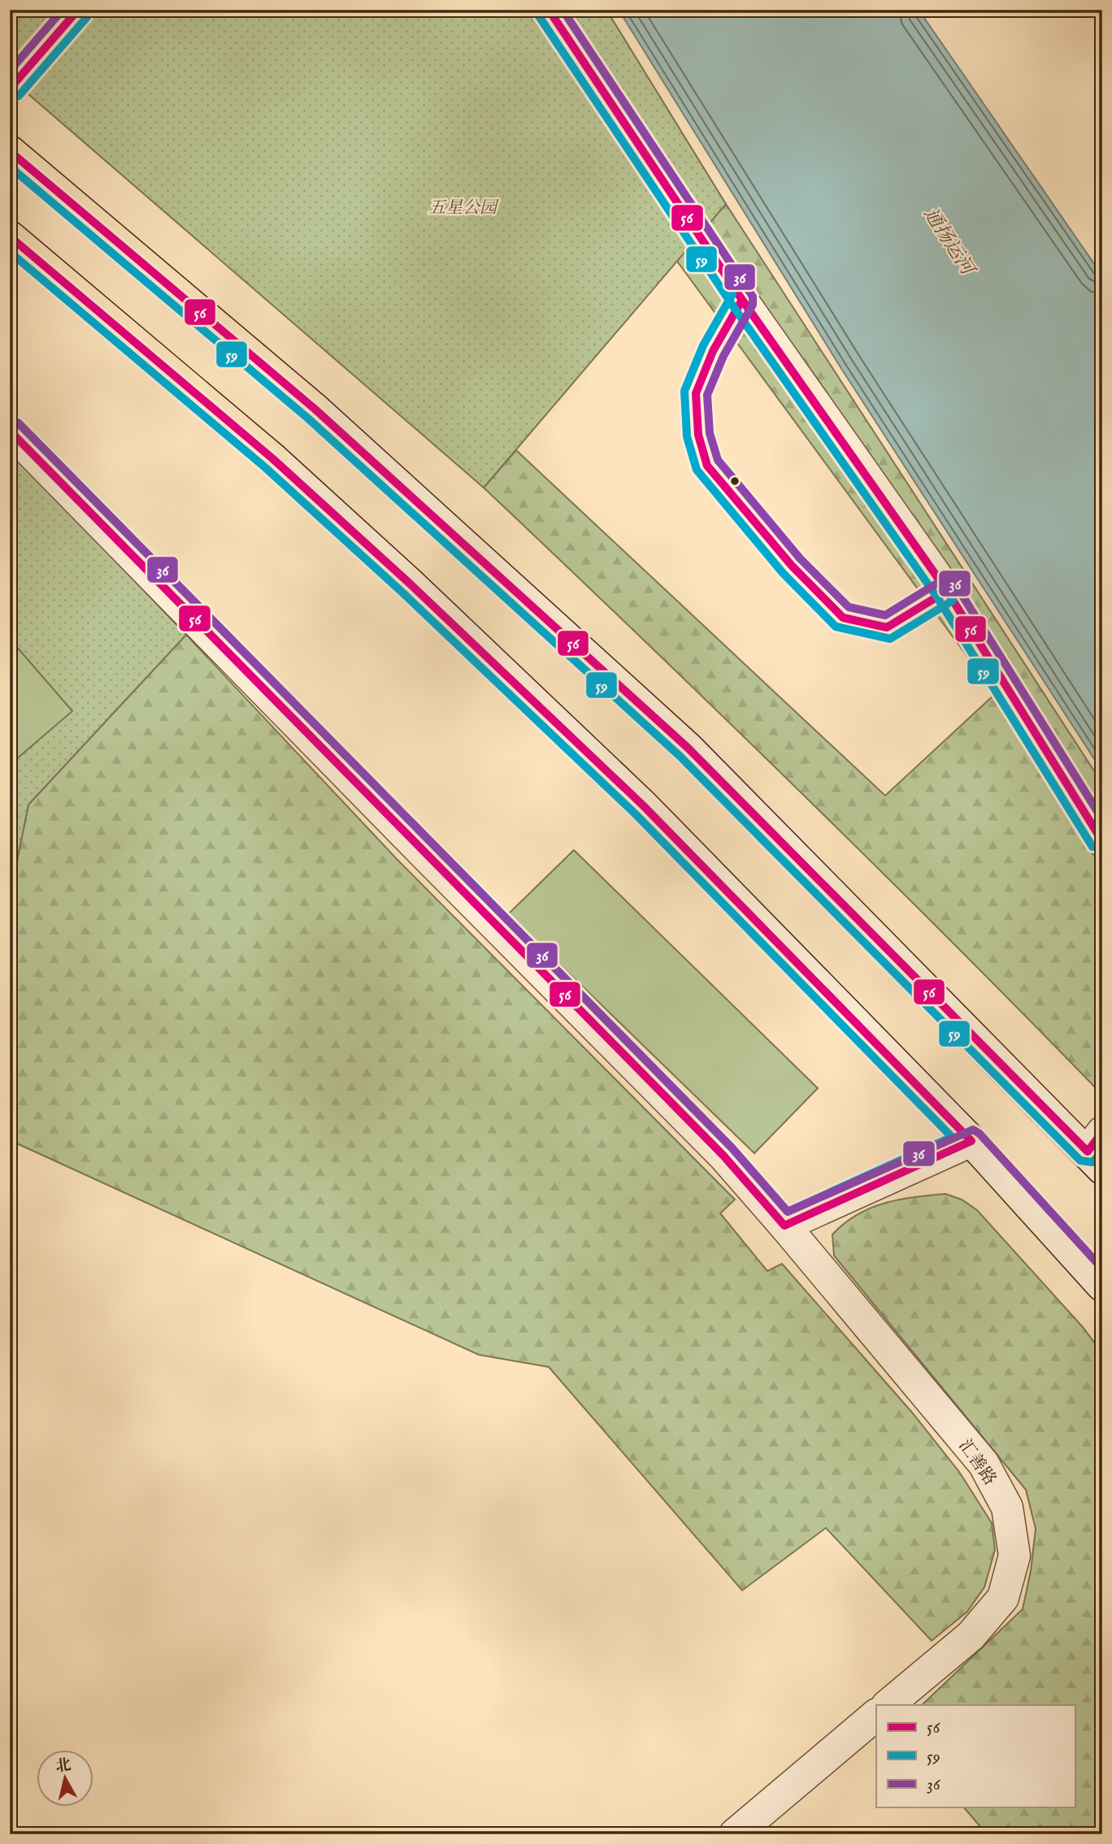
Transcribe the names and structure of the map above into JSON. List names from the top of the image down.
{
  "streets": {
    "street": ["汇善路"]
  },
  "water": ["通扬运河"],
  "parks": ["五星公园"],
  "lines": ["transit line 56", "transit line 36", "transit line 59"],
  "legend": ["56", "59", "36"],
  "north": "top"
}
